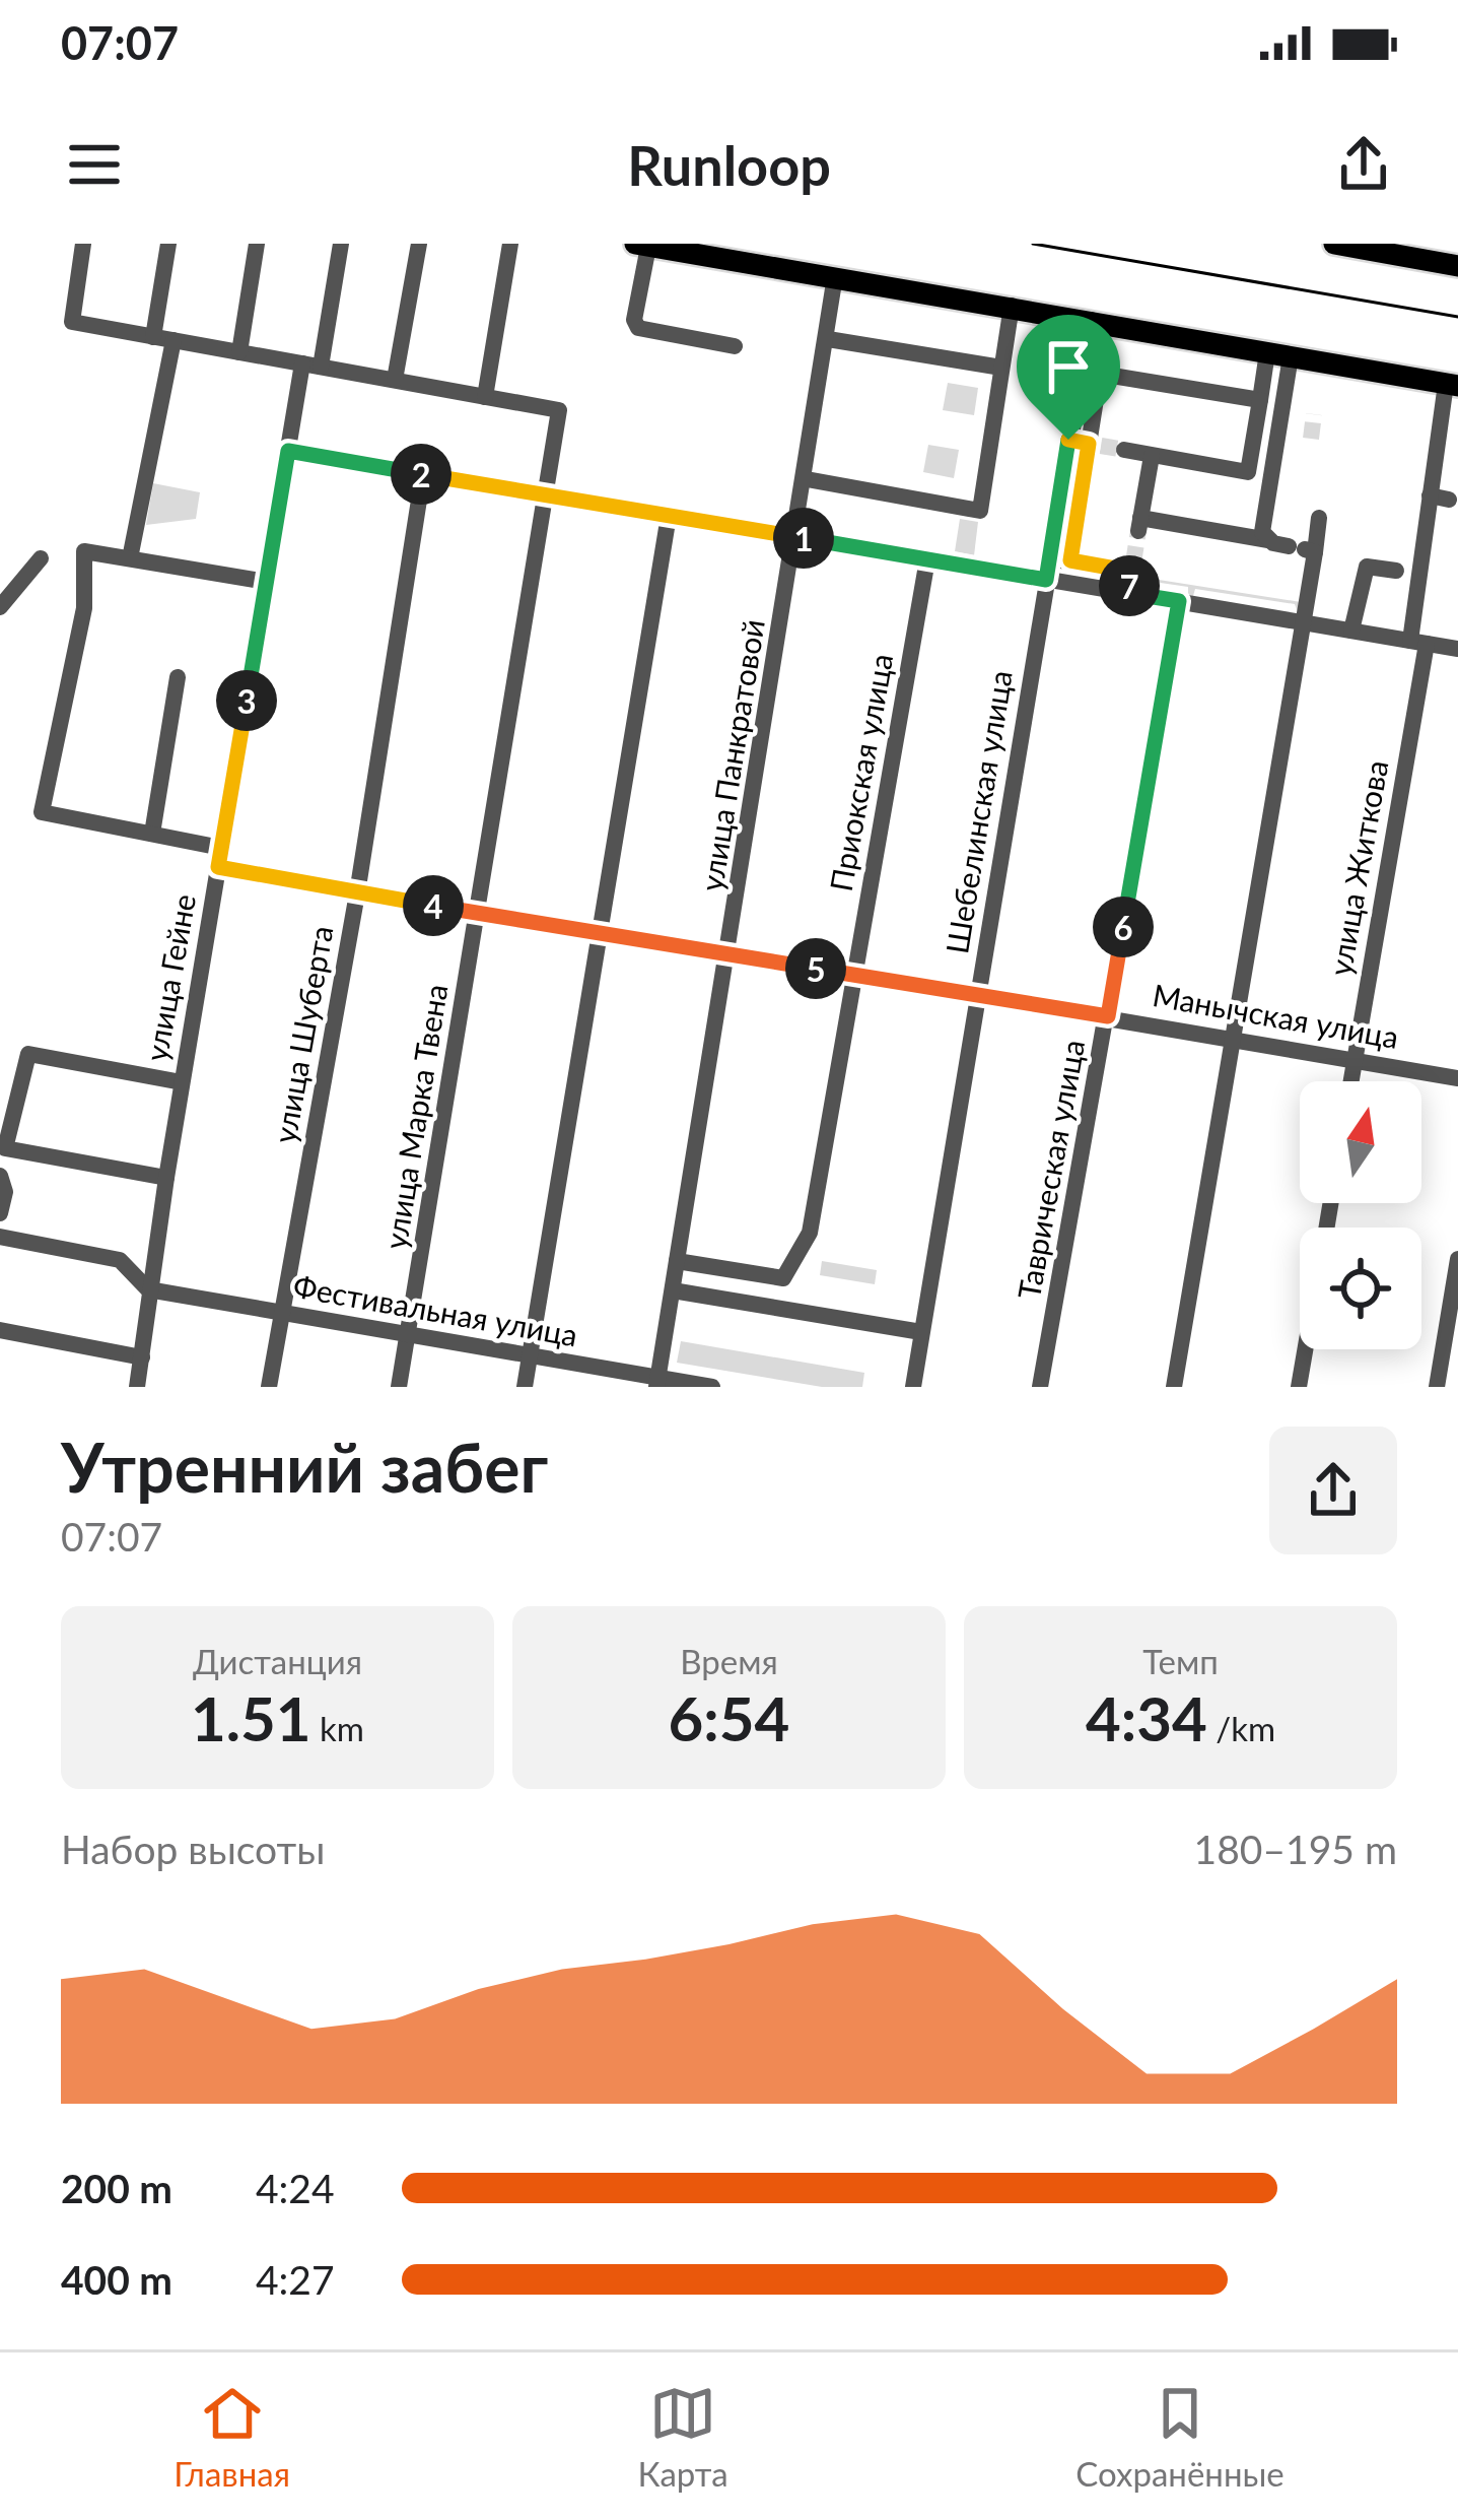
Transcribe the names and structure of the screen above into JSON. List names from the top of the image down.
{
  "streets": {
    "street": [
      "улица Панкратовой",
      "Приокская улица",
      "Шебелинская улица",
      "улица Житкова",
      "улица Гейне",
      "Манычская улица",
      "улица Шуберта",
      "улица Марка Твена",
      "Таврическая улица",
      "Фестивальная улица"
    ]
  },
  "crossings": [
    ["улица Панкратовой", "Приокская улица"],
    ["улица Панкратовой", "Манычская улица"],
    ["улица Панкратовой", "Фестивальная улица"],
    ["Приокская улица", "Манычская улица"],
    ["Шебелинская улица", "Манычская улица"],
    ["улица Житкова", "Манычская улица"],
    ["улица Гейне", "Манычская улица"],
    ["улица Гейне", "Фестивальная улица"],
    ["Манычская улица", "улица Шуберта"],
    ["Манычская улица", "улица Марка Твена"],
    ["Манычская улица", "Таврическая улица"],
    ["улица Шуберта", "Фестивальная улица"],
    ["улица Марка Твена", "Фестивальная улица"]
  ],
  "north": "top",
  "page": {
    "status": "07:07",
    "header": "Runloop",
    "pins": [
      "2",
      "1",
      "7",
      "3",
      "4",
      "6",
      "5"
    ],
    "heading": ["Утренний забег", "07:07"],
    "stats": [
      ["Дистанция", "1.51 km"],
      ["Время", "6:54"],
      ["Темп", "4:34 /km"]
    ],
    "chart": ["Набор высоты", "180–195 m"],
    "list": [
      {
        "name": "200 m",
        "note": "4:24"
      },
      {
        "name": "400 m",
        "note": "4:27"
      }
    ],
    "tabs": ["Главная", "Карта", "Сохранённые"]
  }
}
